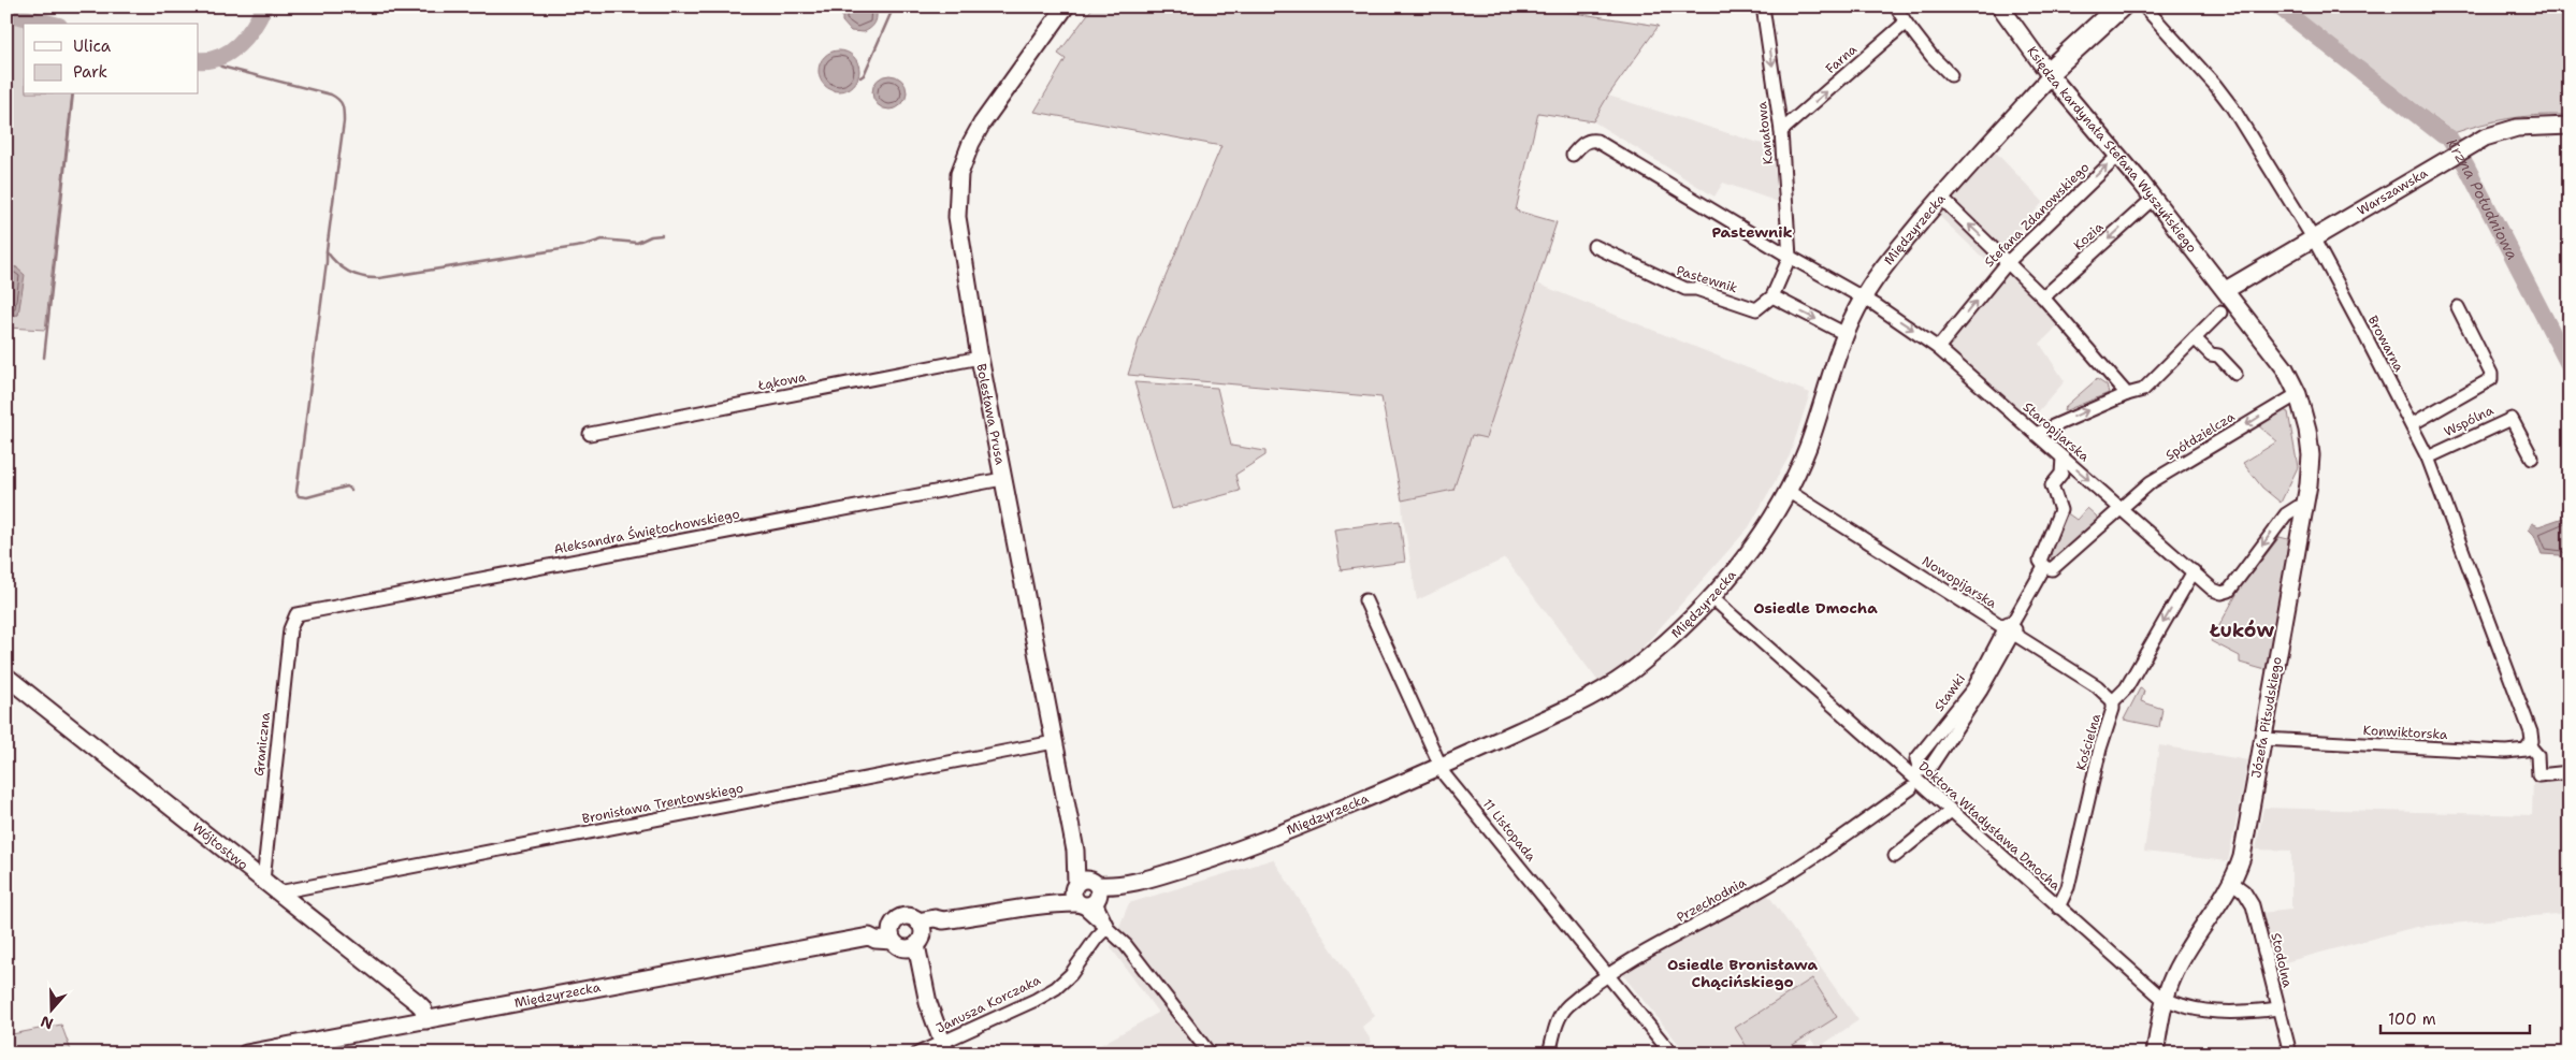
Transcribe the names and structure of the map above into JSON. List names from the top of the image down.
{
  "streets": {
    "main road": [
      "Księdza kardynała Stefana Wyszyńskiego",
      "Warszawska",
      "Międzyrzecka",
      "Bolesława Prusa",
      "Józefa Piłsudskiego",
      "Wójtostwo"
    ],
    "street": [
      "Farna",
      "Kanałowa",
      "Stefana Zdanowskiego",
      "Kozia",
      "Pastewnik",
      "Browarna",
      "Łąkowa",
      "Wspólna",
      "Staropijarska",
      "Spółdzielcza",
      "Aleksandra Świętochowskiego",
      "Nowopijarska",
      "Stawki",
      "Konwiktorska",
      "Kościelna",
      "Graniczna",
      "Bronisława Trentowskiego",
      "Doktora Władysława Dmocha",
      "11 Listopada",
      "Przechodnia",
      "Stodolna",
      "Janusza Korczaka"
    ]
  },
  "crossings": [
    ["Farna", "Kanałowa"],
    ["Księdza kardynała Stefana Wyszyńskiego", "Warszawska"],
    ["Księdza kardynała Stefana Wyszyńskiego", "Stefana Zdanowskiego"],
    ["Księdza kardynała Stefana Wyszyńskiego", "Międzyrzecka"],
    ["Księdza kardynała Stefana Wyszyńskiego", "Kozia"],
    ["Księdza kardynała Stefana Wyszyńskiego", "Józefa Piłsudskiego"],
    ["Warszawska", "Browarna"],
    ["Warszawska", "Józefa Piłsudskiego"],
    ["Stefana Zdanowskiego", "Staropijarska"],
    ["Międzyrzecka", "Bolesława Prusa"],
    ["Międzyrzecka", "Staropijarska"],
    ["Międzyrzecka", "Nowopijarska"],
    ["Międzyrzecka", "Doktora Władysława Dmocha"],
    ["Międzyrzecka", "11 Listopada"],
    ["Międzyrzecka", "Wójtostwo"],
    ["Browarna", "Wspólna"],
    ["Browarna", "Konwiktorska"],
    ["Łąkowa", "Bolesława Prusa"],
    ["Bolesława Prusa", "Aleksandra Świętochowskiego"],
    ["Bolesława Prusa", "Bronisława Trentowskiego"],
    ["Staropijarska", "Spółdzielcza"],
    ["Staropijarska", "Stawki"],
    ["Staropijarska", "Józefa Piłsudskiego"],
    ["Staropijarska", "Kościelna"],
    ["Spółdzielcza", "Stawki"],
    ["Spółdzielcza", "Józefa Piłsudskiego"],
    ["Aleksandra Świętochowskiego", "Graniczna"],
    ["Nowopijarska", "Stawki"],
    ["Nowopijarska", "Kościelna"],
    ["Stawki", "Doktora Władysława Dmocha"],
    ["Stawki", "Przechodnia"],
    ["Józefa Piłsudskiego", "Konwiktorska"],
    ["Józefa Piłsudskiego", "Doktora Władysława Dmocha"],
    ["Józefa Piłsudskiego", "Stodolna"],
    ["Kościelna", "Doktora Władysława Dmocha"],
    ["Graniczna", "Wójtostwo"],
    ["Bronisława Trentowskiego", "Wójtostwo"],
    ["Doktora Władysława Dmocha", "Przechodnia"],
    ["Doktora Władysława Dmocha", "Stodolna"],
    ["11 Listopada", "Przechodnia"]
  ],
  "one_way": [
    "Farna",
    "Kanałowa",
    "Stefana Zdanowskiego",
    "Kozia",
    "Kościelna"
  ],
  "districts": [
    "Pastewnik",
    "Osiedle Dmocha",
    "Łuków",
    "Osiedle Bronisława Chącińskiego"
  ],
  "water": ["Krzna Południowa"],
  "legend": ["Ulica", "Park"],
  "scale_bar": "100 m",
  "north": "bottom"
}
